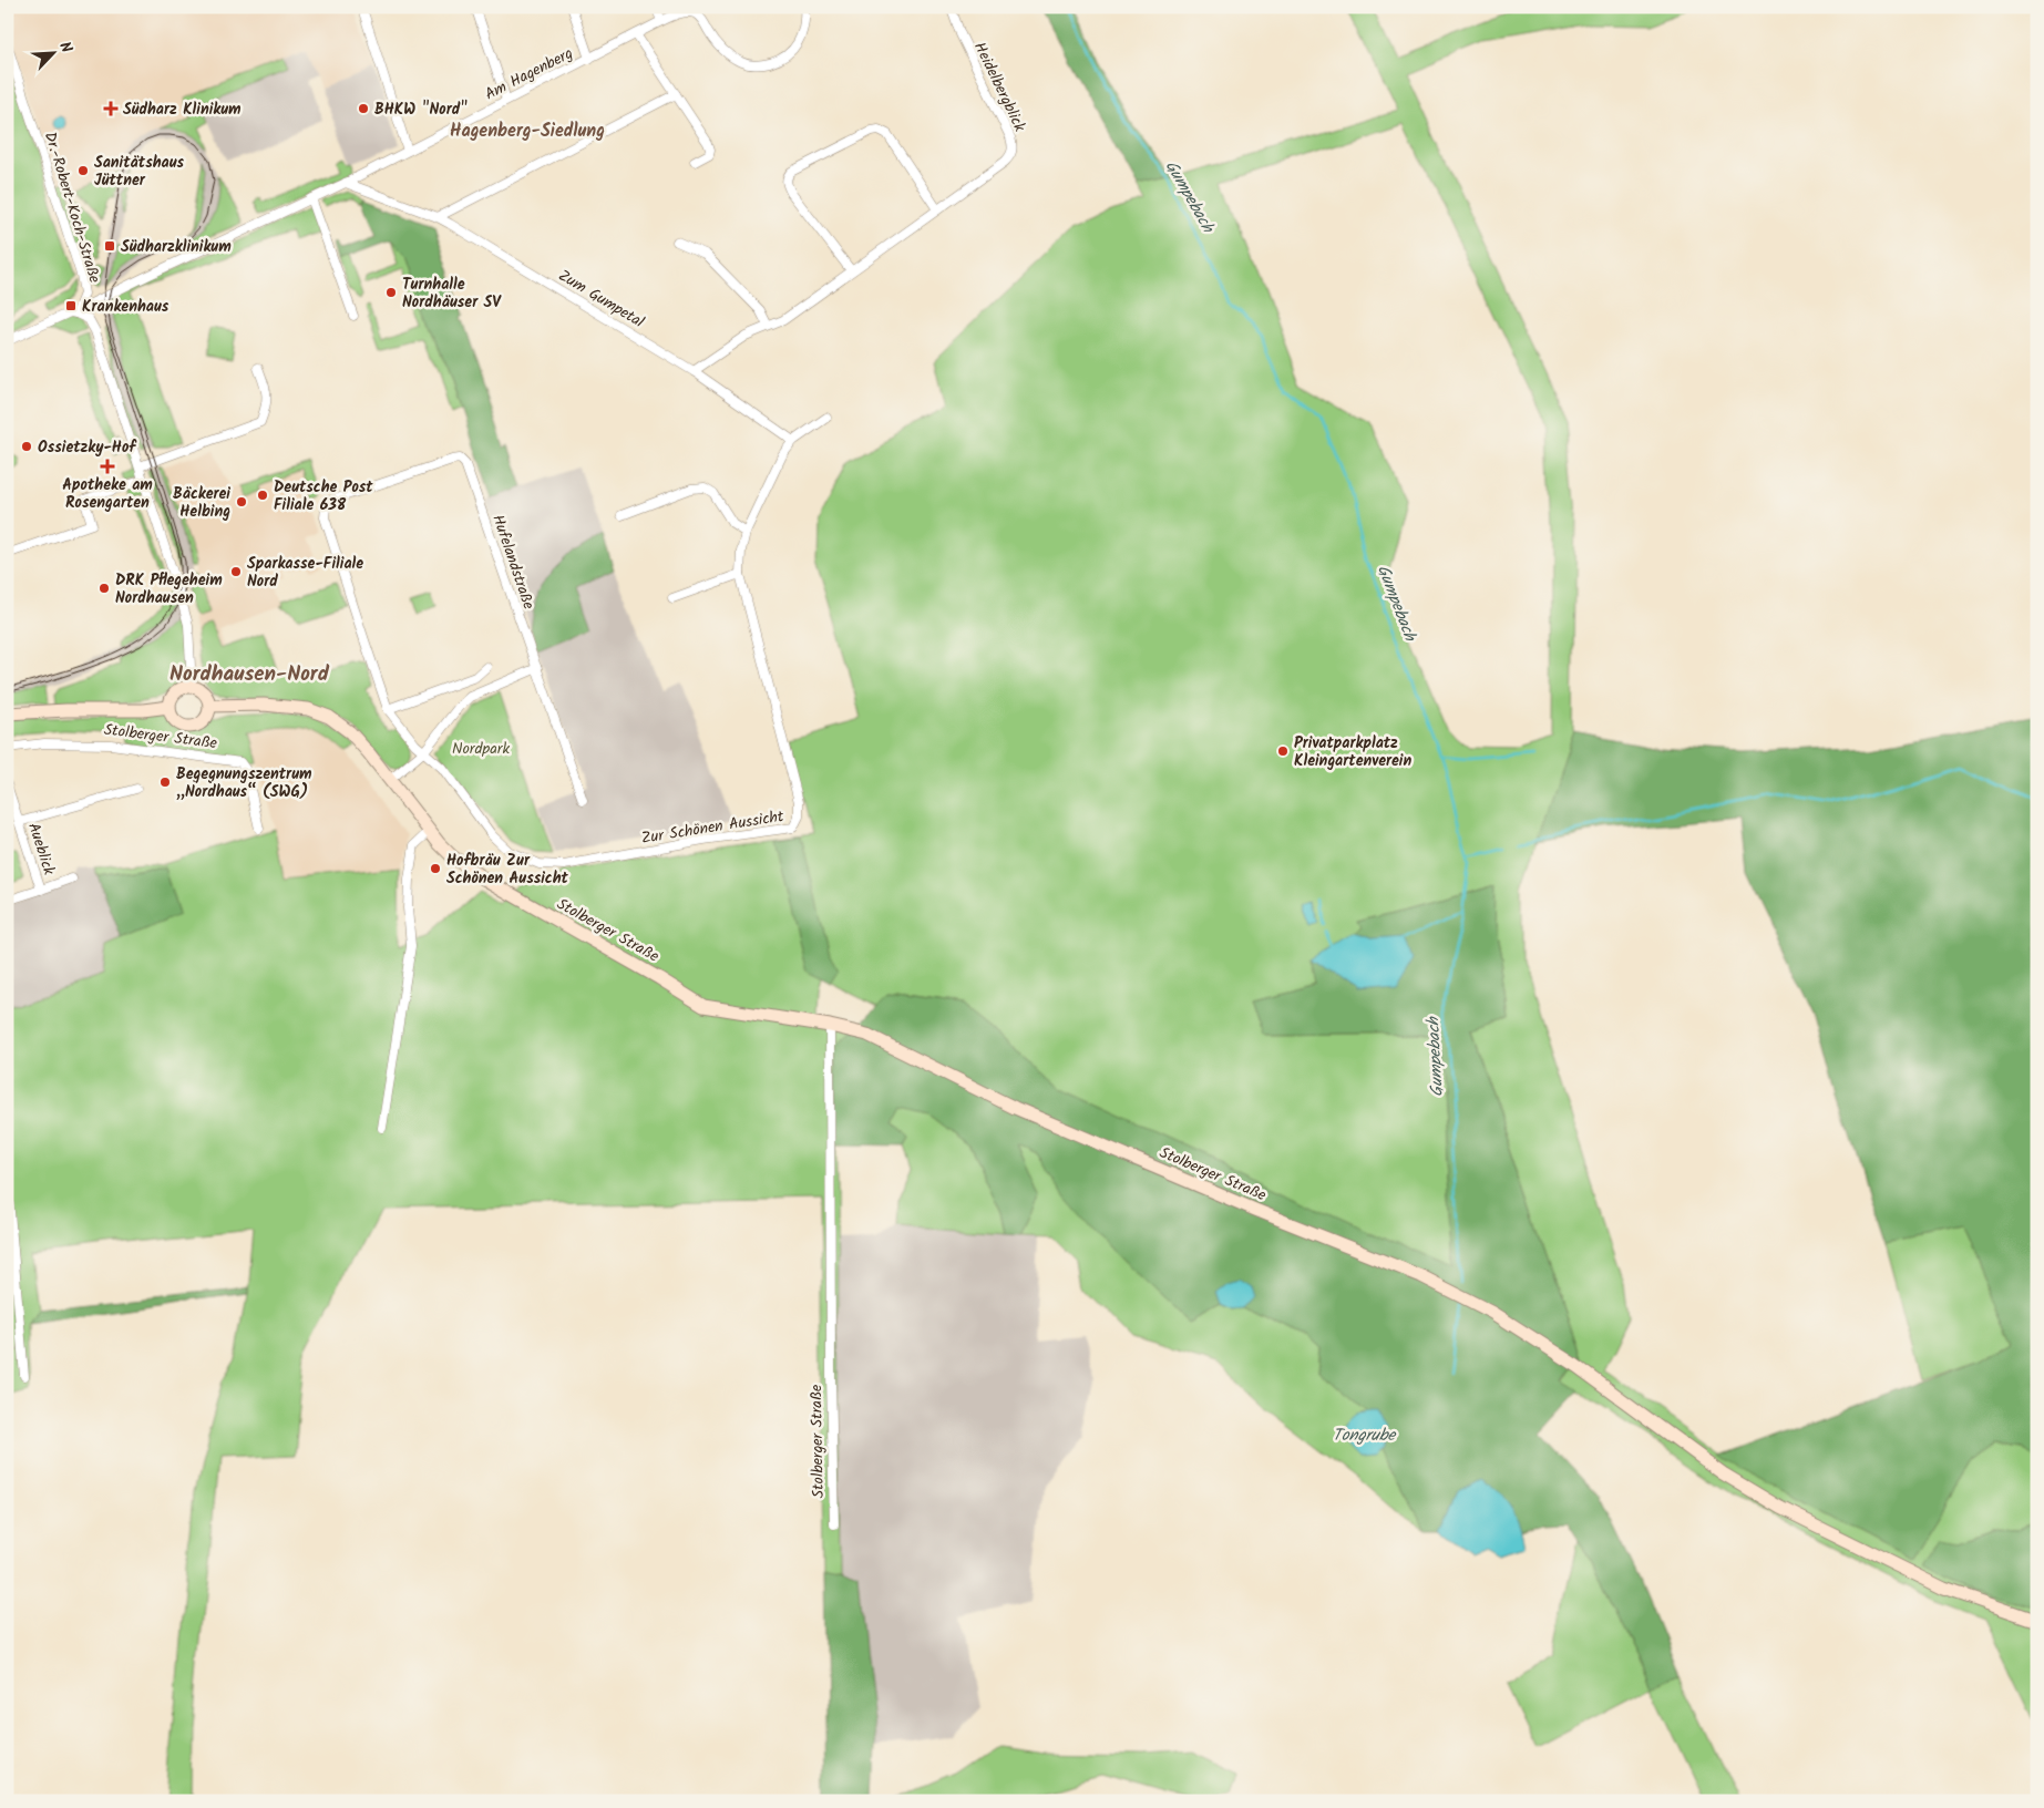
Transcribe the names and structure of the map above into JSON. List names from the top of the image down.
{
  "streets": {
    "main road": ["Stolberger Straße"],
    "street": [
      "Am Hagenberg",
      "Heidelbergblick",
      "Dr.-Robert-Koch-Straße",
      "Zum Gumpetal",
      "Hufelandstraße",
      "Zur Schönen Aussicht",
      "Aueblick"
    ]
  },
  "crossings": [
    ["Am Hagenberg", "Dr.-Robert-Koch-Straße"],
    ["Am Hagenberg", "Zum Gumpetal"],
    ["Heidelbergblick", "Zum Gumpetal"],
    ["Zum Gumpetal", "Zur Schönen Aussicht"]
  ],
  "districts": ["Hagenberg-Siedlung", "Nordhausen-Nord"],
  "water": ["Gumpebach", "Tongrube"],
  "parks": ["Nordpark"],
  "places": {
    "health": ["Südharz Klinikum", "Apotheke am Rosengarten"],
    "other": [
      "BHKW \"Nord\"",
      "Sanitätshaus Jüttner",
      "Turnhalle Nordhäuser SV",
      "Ossietzky-Hof",
      "Deutsche Post Filiale 638",
      "Bäckerei Helbing",
      "Sparkasse-Filiale Nord",
      "DRK Pflegeheim Nordhausen",
      "Privatparkplatz Kleingartenverein",
      "Begegnungszentrum „Nordhaus“ (SWG)",
      "Hofbräu Zur Schönen Aussicht"
    ],
    "transit": ["Südharzklinikum", "Krankenhaus"]
  },
  "north": "top right"
}
